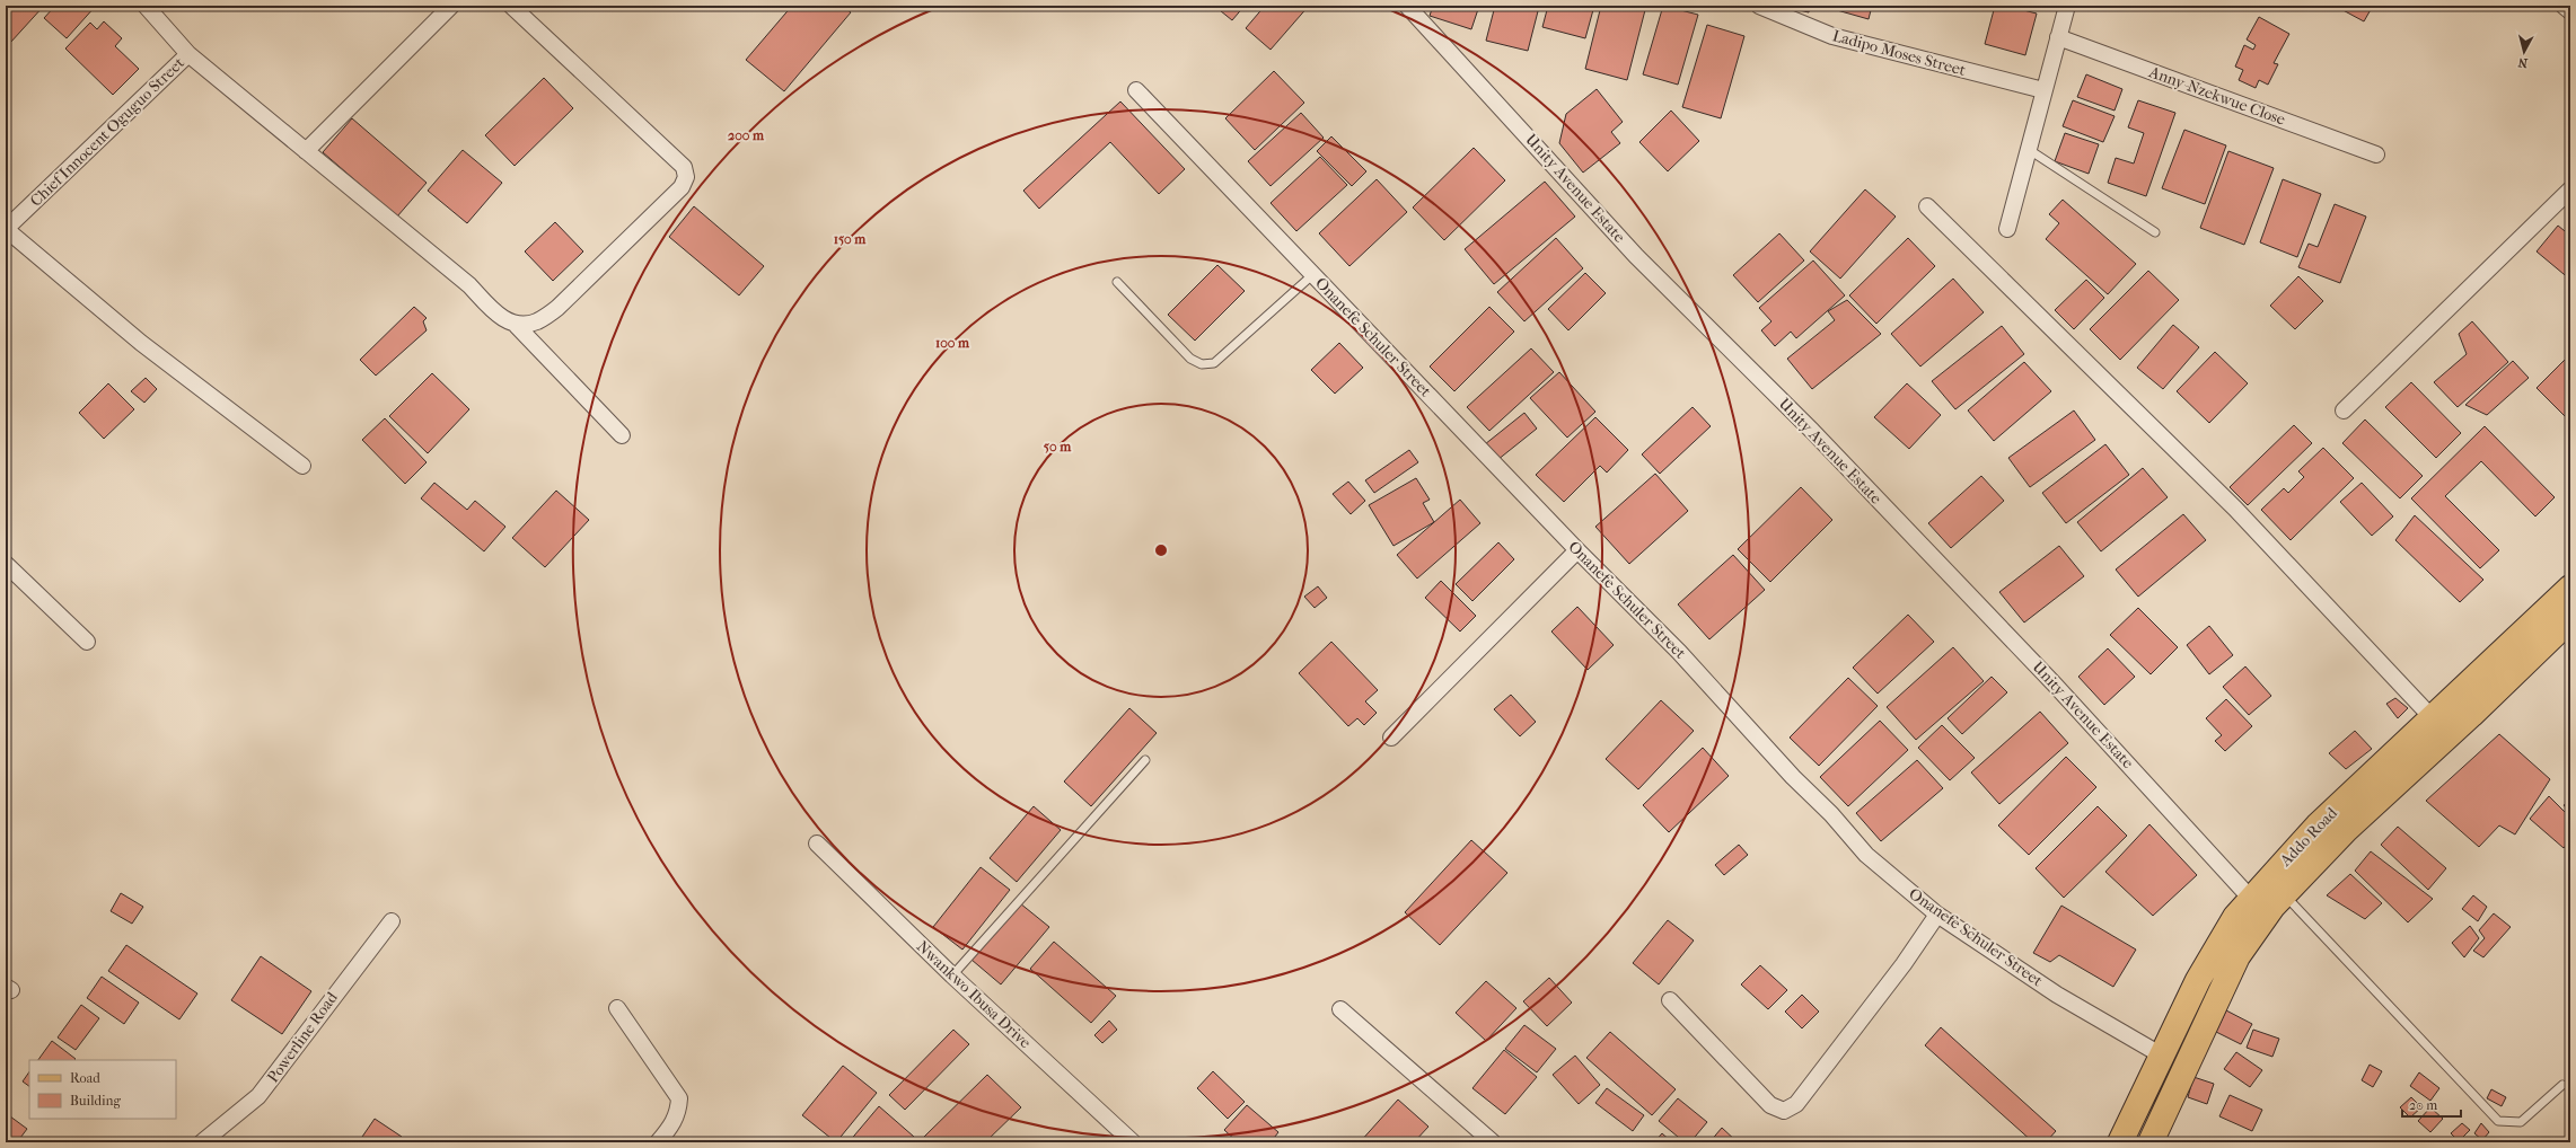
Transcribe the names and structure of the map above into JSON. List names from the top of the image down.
{
  "streets": {
    "main road": ["Addo Road"],
    "street": [
      "Ladipo Moses Street",
      "Anny-Nzekwue Close",
      "Chief Innocent Oguguo Street",
      "Unity Avenue Estate",
      "Onanefe Schuler Street",
      "Nwankwo Ibusa Drive",
      "Powerline Road"
    ]
  },
  "crossings": [
    ["Unity Avenue Estate", "Addo Road"],
    ["Onanefe Schuler Street", "Addo Road"]
  ],
  "legend": ["Road", "Building"],
  "scale_bar": "20 m",
  "north": "bottom",
  "rings": [
    "200 m",
    "150 m",
    "100 m",
    "50 m"
  ]
}
